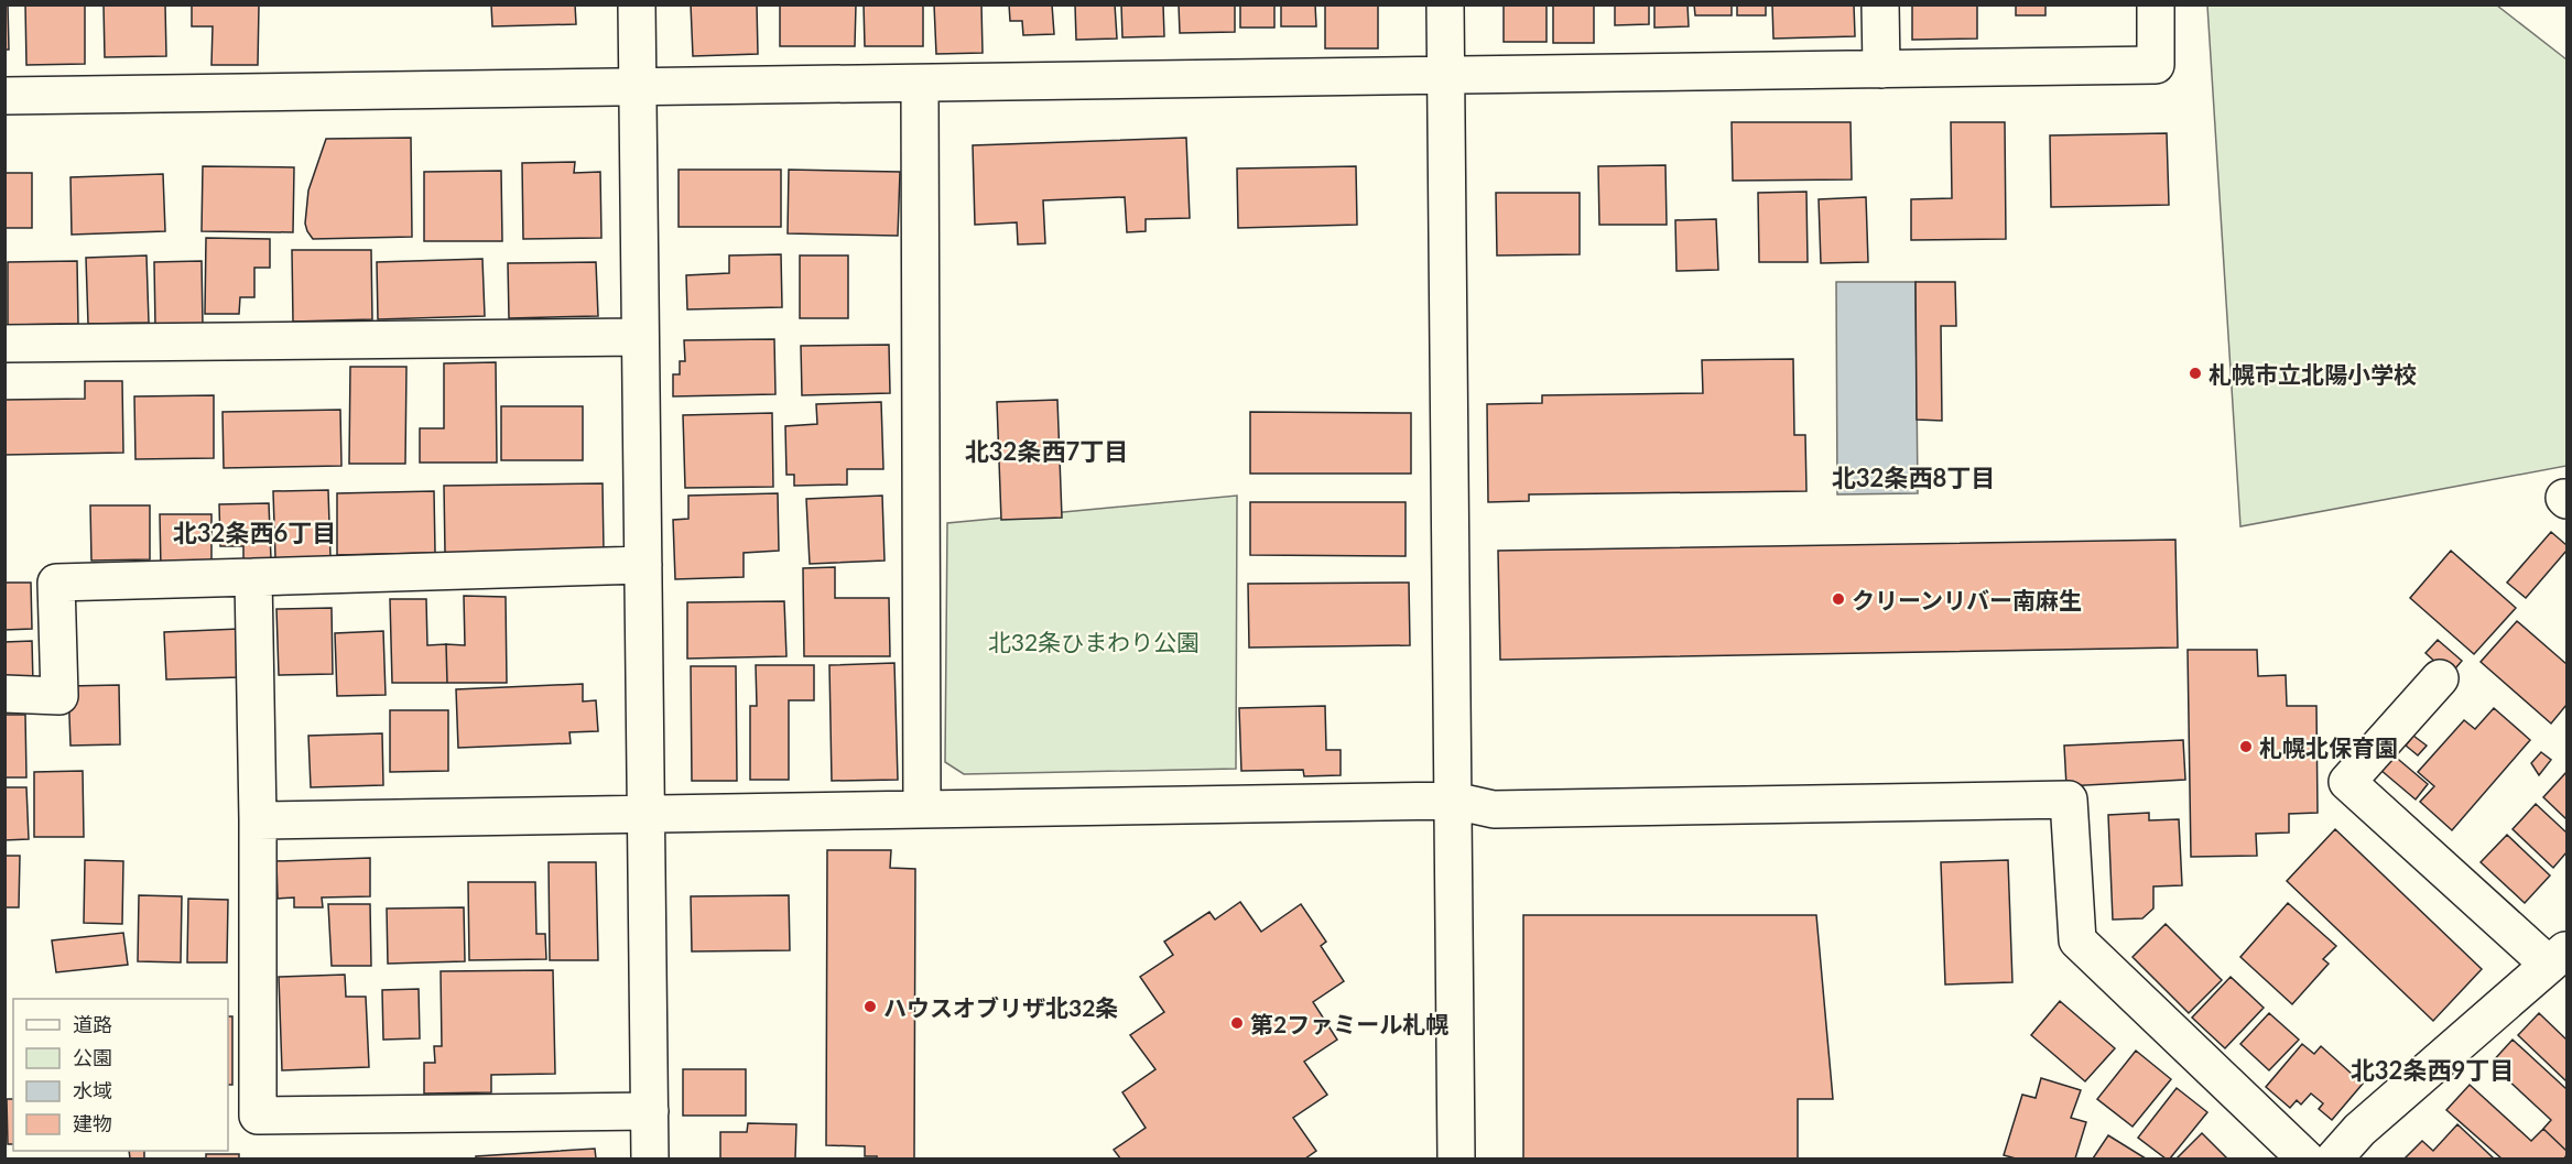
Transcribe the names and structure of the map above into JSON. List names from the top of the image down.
{
  "districts": [
    "北32条西7丁目",
    "北32条西8丁目",
    "北32条西6丁目",
    "北32条西9丁目"
  ],
  "parks": ["北32条ひまわり公園"],
  "places": [
    "札幌市立北陽小学校",
    "クリーンリバー南麻生",
    "札幌北保育園",
    "ハウスオブリザ北32条",
    "第2ファミール札幌"
  ],
  "legend": [
    "道路",
    "公園",
    "水域",
    "建物"
  ]
}
